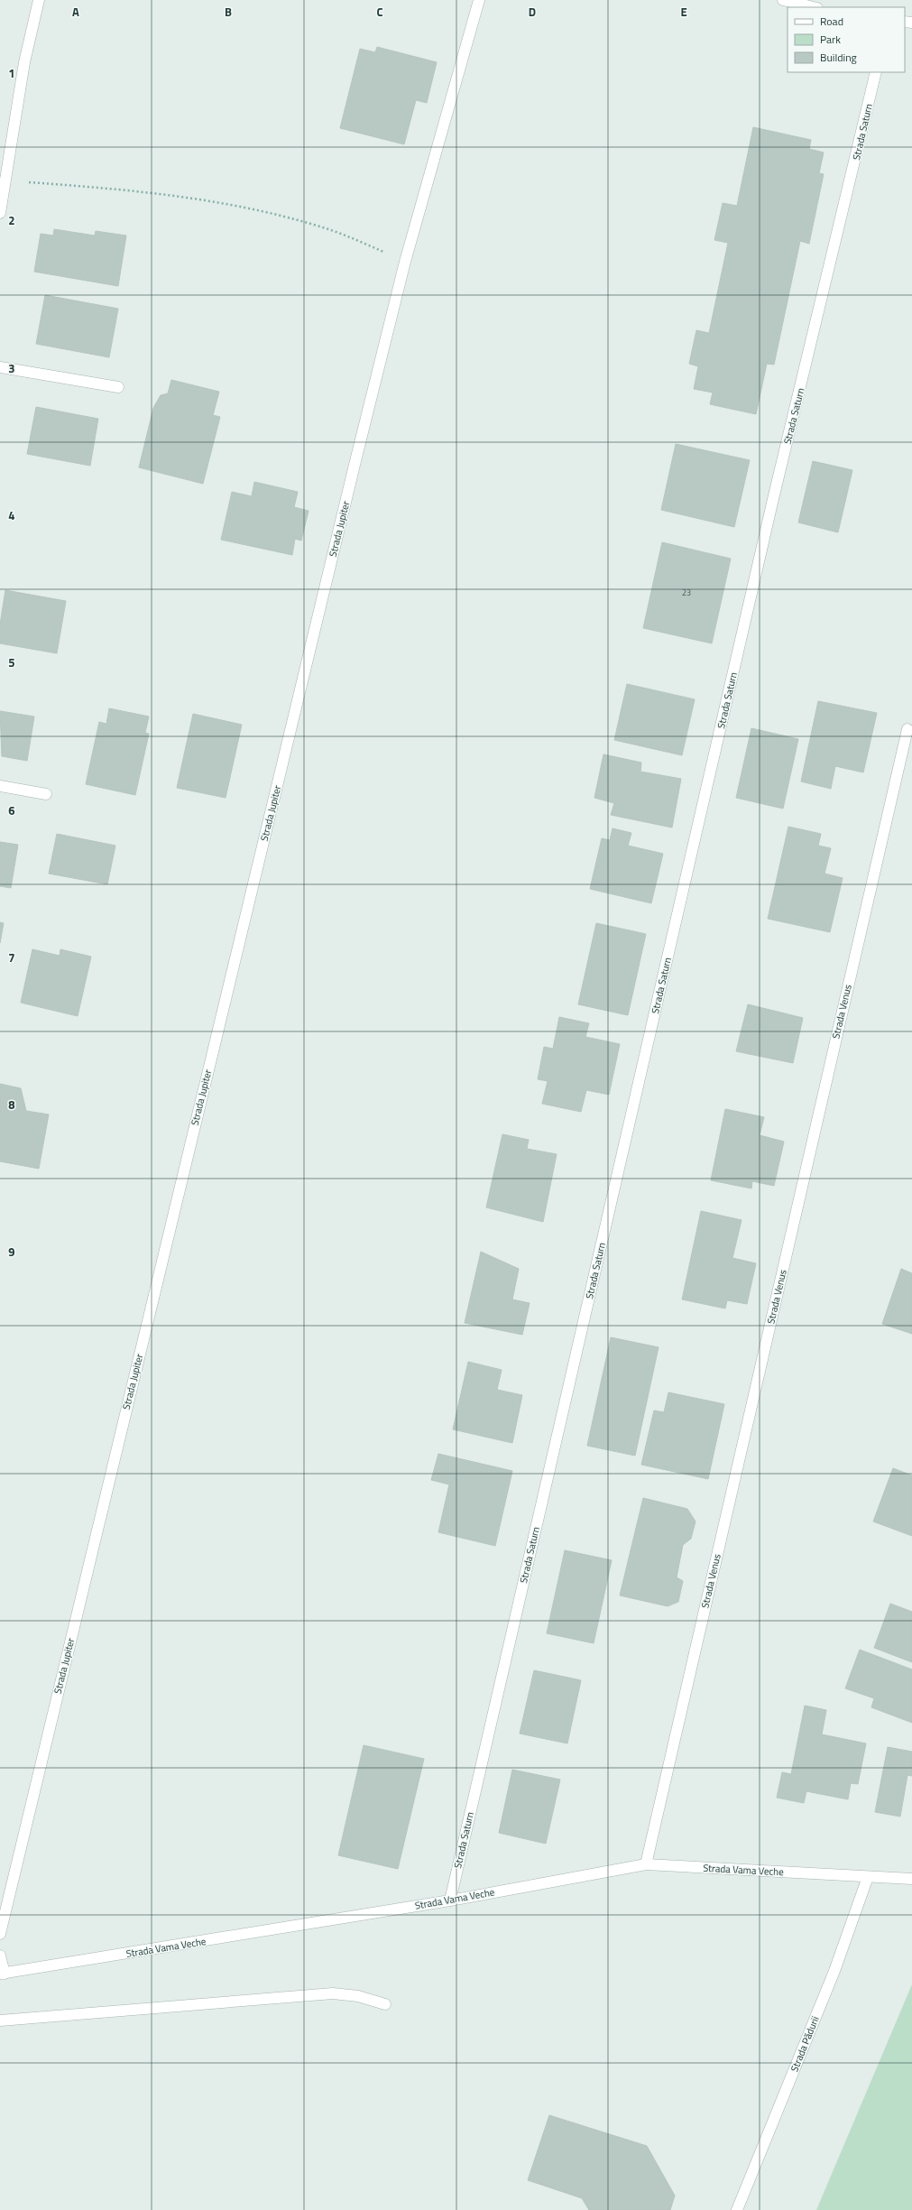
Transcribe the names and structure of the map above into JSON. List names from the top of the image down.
{
  "streets": {
    "street": [
      "Strada Saturn",
      "Strada Jupiter",
      "Strada Venus",
      "Strada Vama Veche",
      "Strada Pădurii"
    ]
  },
  "crossings": [
    ["Strada Saturn", "Strada Vama Veche"],
    ["Strada Venus", "Strada Vama Veche"],
    ["Strada Vama Veche", "Strada Pădurii"]
  ],
  "house_numbers": ["23"],
  "legend": ["Road", "Park", "Building"],
  "grid": {
    "columns": [
      "A",
      "B",
      "C",
      "D",
      "E"
    ],
    "rows": [
      "1",
      "2",
      "3",
      "4",
      "5",
      "6",
      "7",
      "8",
      "9"
    ]
  }
}
